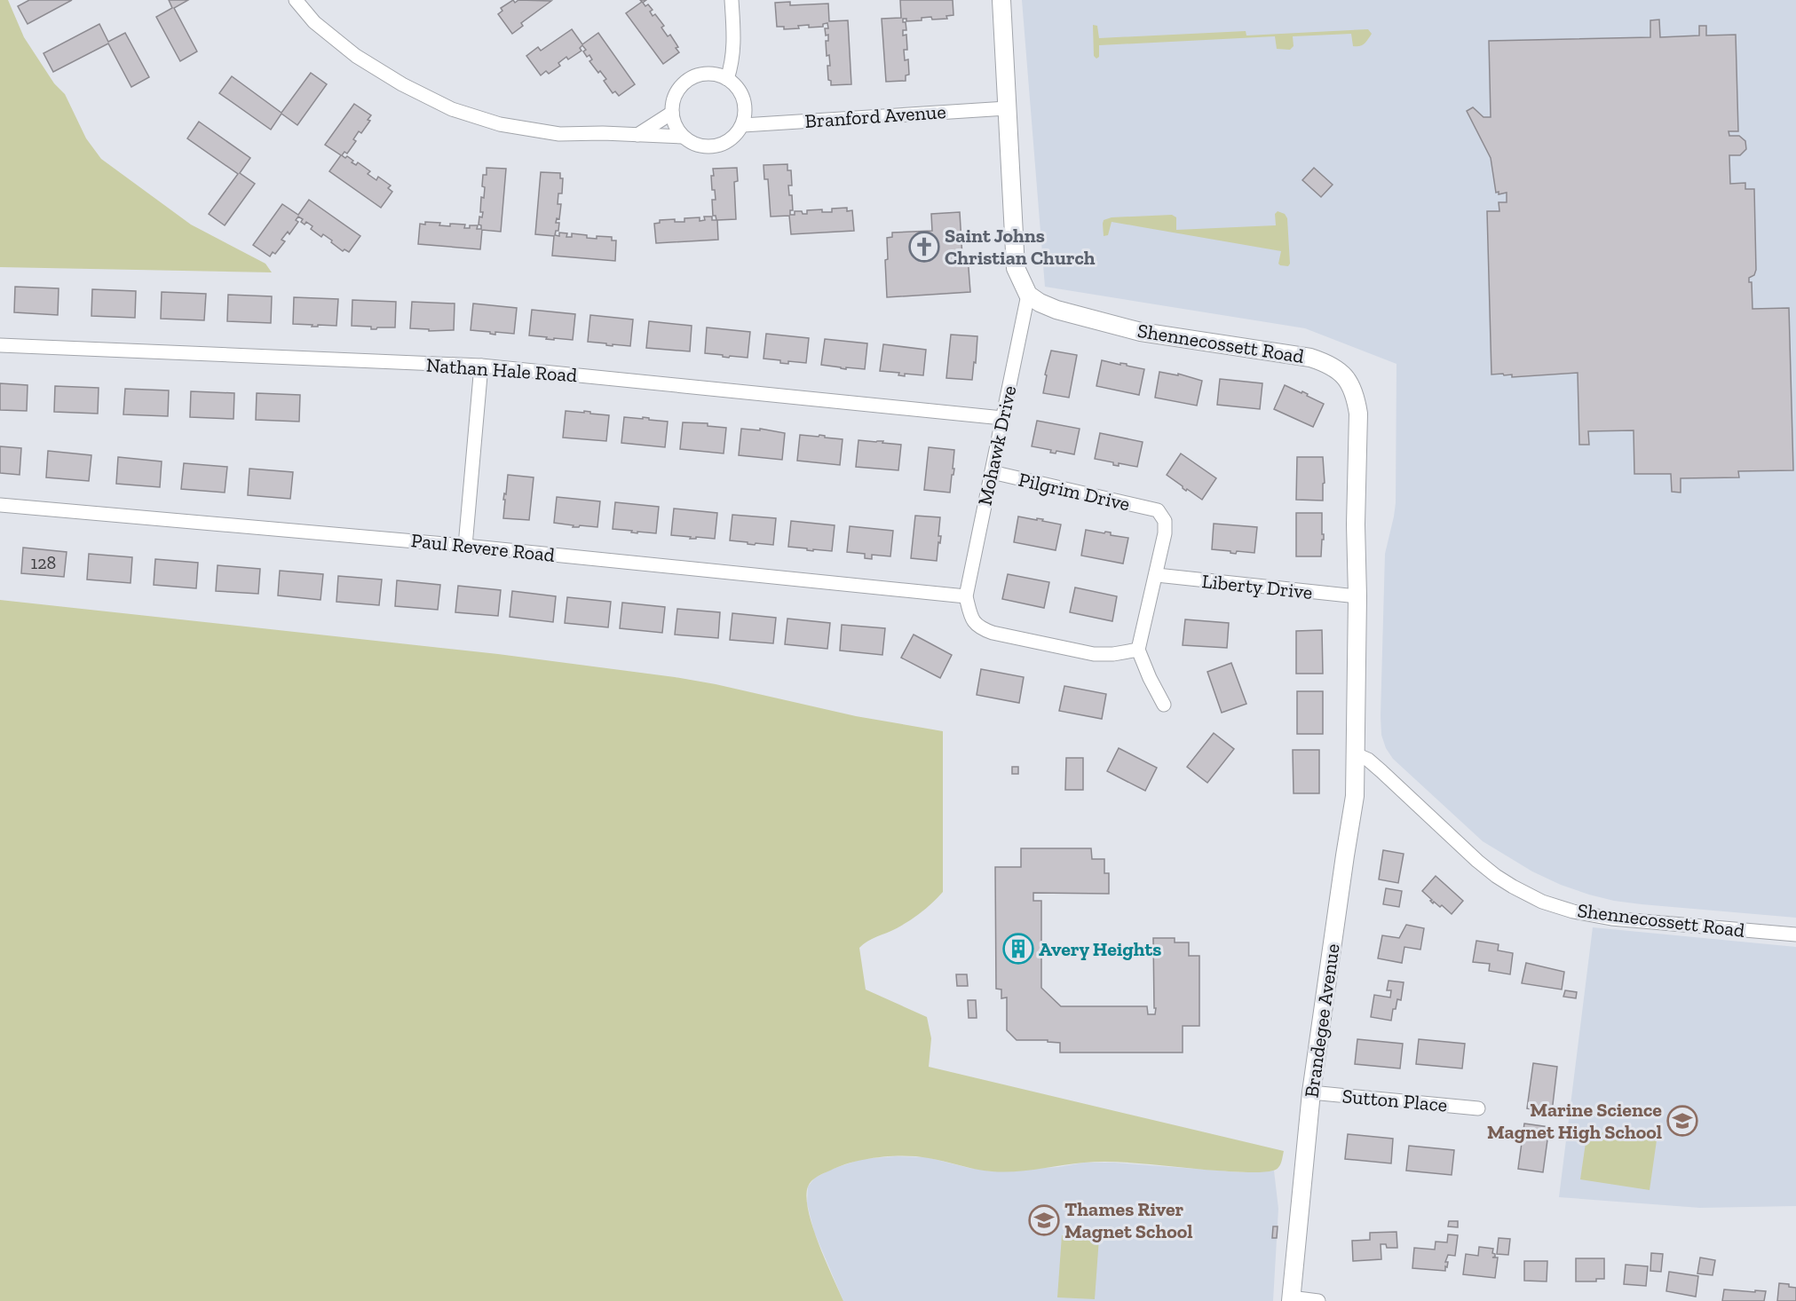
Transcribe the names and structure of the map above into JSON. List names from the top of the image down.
{
  "streets": {
    "street": [
      "Branford Avenue",
      "Shennecossett Road",
      "Nathan Hale Road",
      "Mohawk Drive",
      "Pilgrim Drive",
      "Paul Revere Road",
      "Liberty Drive",
      "Brandegee Avenue",
      "Sutton Place"
    ]
  },
  "crossings": [
    ["Shennecossett Road", "Mohawk Drive"],
    ["Shennecossett Road", "Liberty Drive"],
    ["Shennecossett Road", "Brandegee Avenue"],
    ["Nathan Hale Road", "Mohawk Drive"],
    ["Mohawk Drive", "Pilgrim Drive"],
    ["Mohawk Drive", "Paul Revere Road"],
    ["Pilgrim Drive", "Liberty Drive"],
    ["Brandegee Avenue", "Sutton Place"]
  ],
  "places": {
    "church": ["Saint Johns Christian Church"],
    "building": ["Avery Heights"],
    "school or university": ["Marine Science Magnet High School", "Thames River Magnet School"]
  },
  "house_numbers": ["128"]
}
